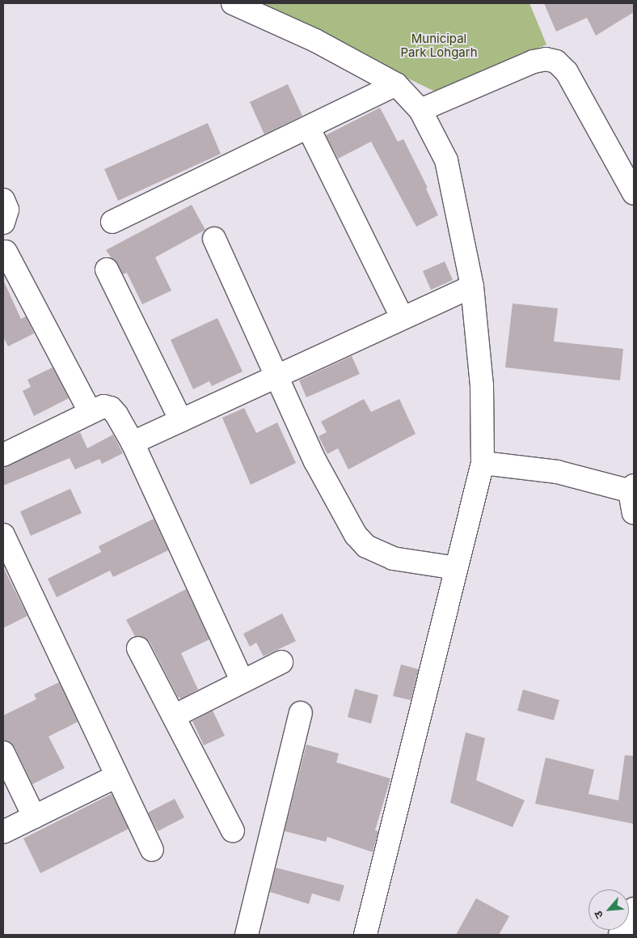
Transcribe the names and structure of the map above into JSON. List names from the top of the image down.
{
  "parks": ["Municipal Park Lohgarh"],
  "north": "bottom left"
}
